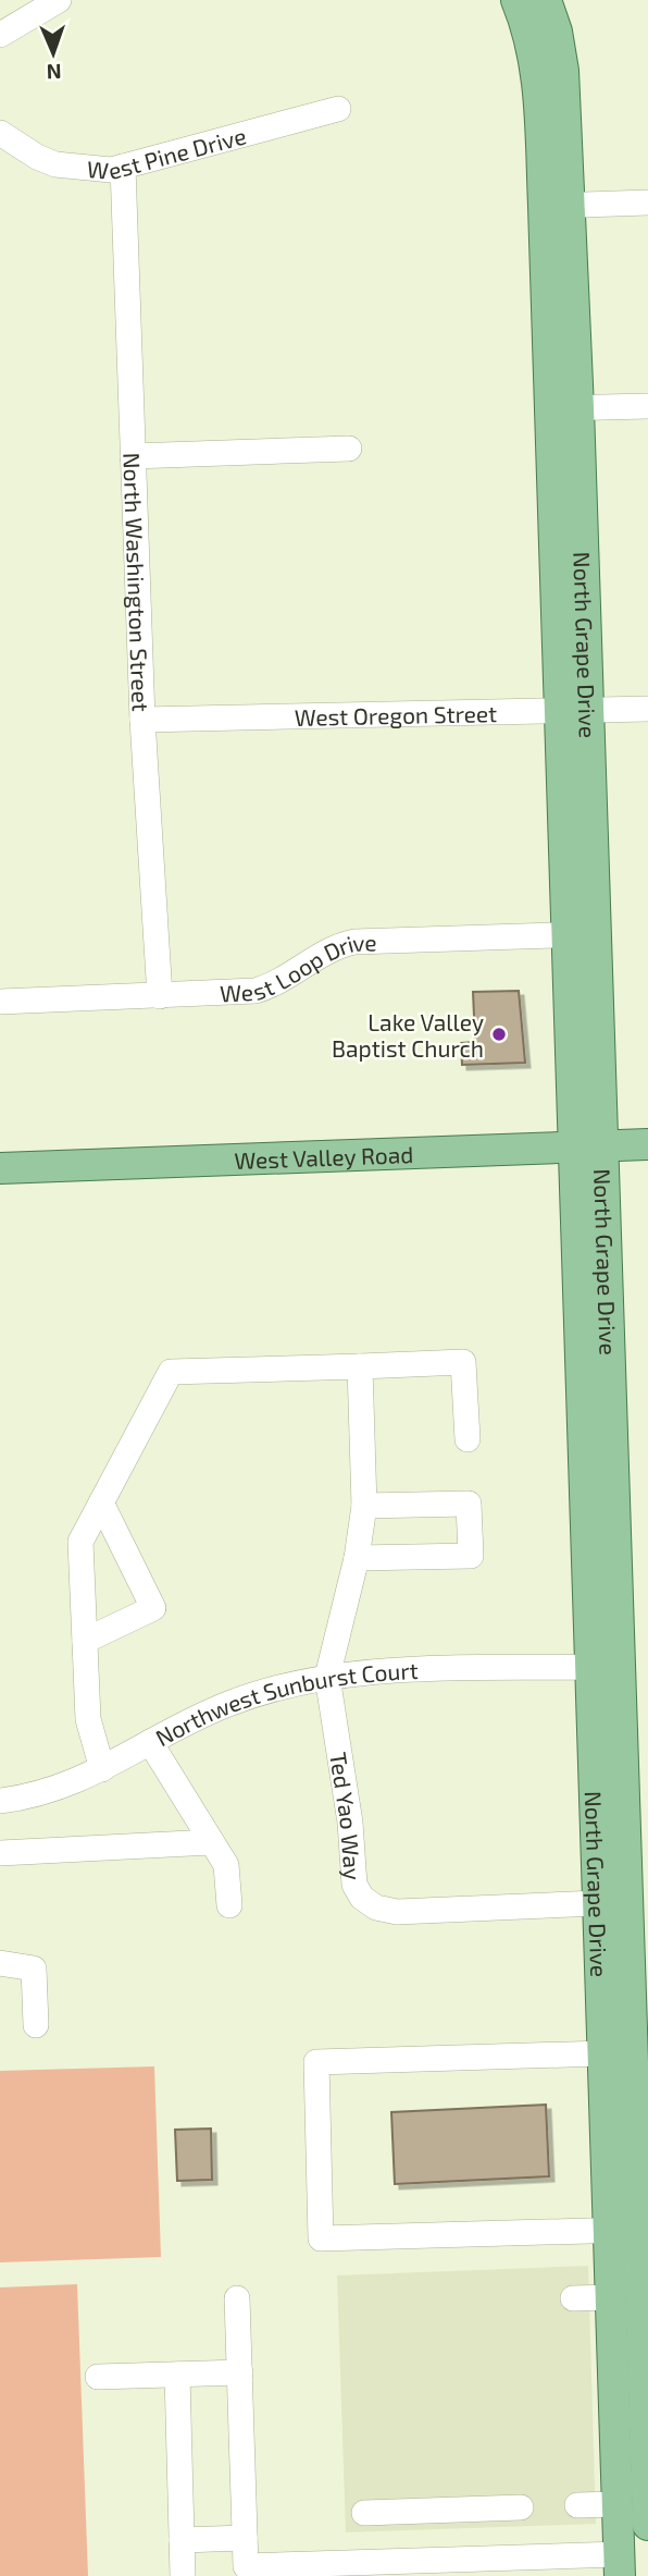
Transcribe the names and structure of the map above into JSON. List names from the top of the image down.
{
  "streets": {
    "main road": ["North Grape Drive", "West Valley Road"],
    "street": [
      "West Pine Drive",
      "North Washington Street",
      "West Oregon Street",
      "West Loop Drive",
      "Northwest Sunburst Court",
      "Ted Yao Way"
    ]
  },
  "crossings": [
    ["West Pine Drive", "North Washington Street"],
    ["North Washington Street", "West Oregon Street"],
    ["North Washington Street", "West Loop Drive"],
    ["North Grape Drive", "West Oregon Street"],
    ["North Grape Drive", "West Loop Drive"],
    ["North Grape Drive", "West Valley Road"],
    ["North Grape Drive", "Northwest Sunburst Court"],
    ["North Grape Drive", "Ted Yao Way"],
    ["Northwest Sunburst Court", "Ted Yao Way"]
  ],
  "places": ["Lake Valley Baptist Church"],
  "north": "bottom"
}
